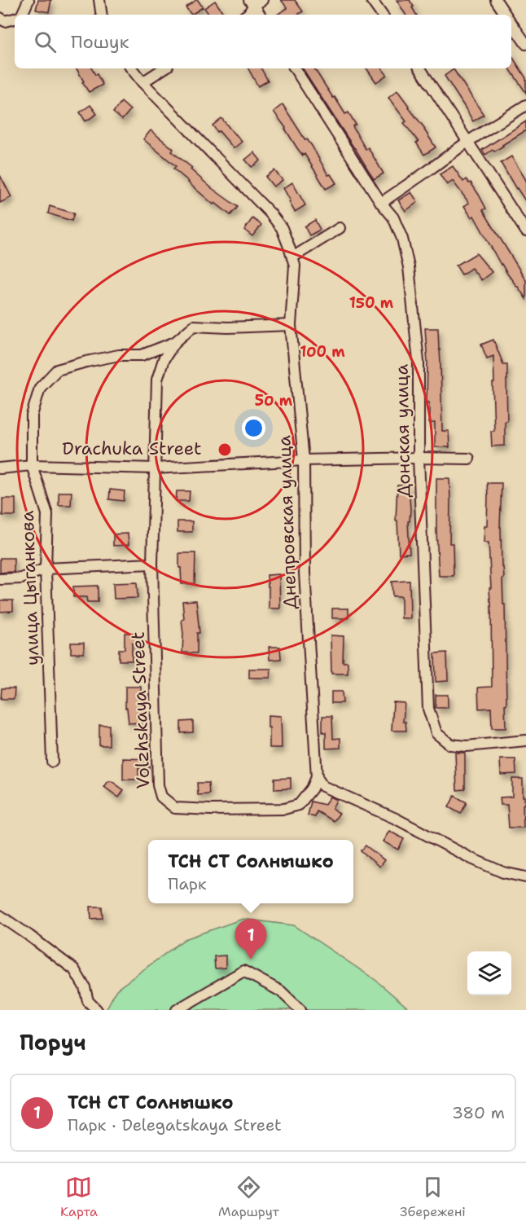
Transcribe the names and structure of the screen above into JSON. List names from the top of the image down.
{
  "streets": {
    "street": [
      "Донская улица",
      "Drachuka Street",
      "Днепровская улица",
      "улица Цыганкова",
      "Volzhskaya Street"
    ]
  },
  "crossings": [
    ["Донская улица", "Drachuka Street"],
    ["Drachuka Street", "Днепровская улица"],
    ["Drachuka Street", "улица Цыганкова"],
    ["Drachuka Street", "Volzhskaya Street"],
    ["Днепровская улица", "Volzhskaya Street"],
    ["улица Цыганкова", "Volzhskaya Street"]
  ],
  "page": {
    "search": "Пошук",
    "popup": ["ТСН СТ Солнышко", "Парк"],
    "pins": "1",
    "heading": "Поруч",
    "list": [
      {
        "mark": "1",
        "name": "ТСН СТ Солнышко",
        "note": "Парк · Delegatskaya Street",
        "value": "380 m"
      }
    ],
    "nav": ["Карта", "Маршрут", "Збережені"]
  },
  "rings": ["150 m", "100 m", "50 m"]
}
